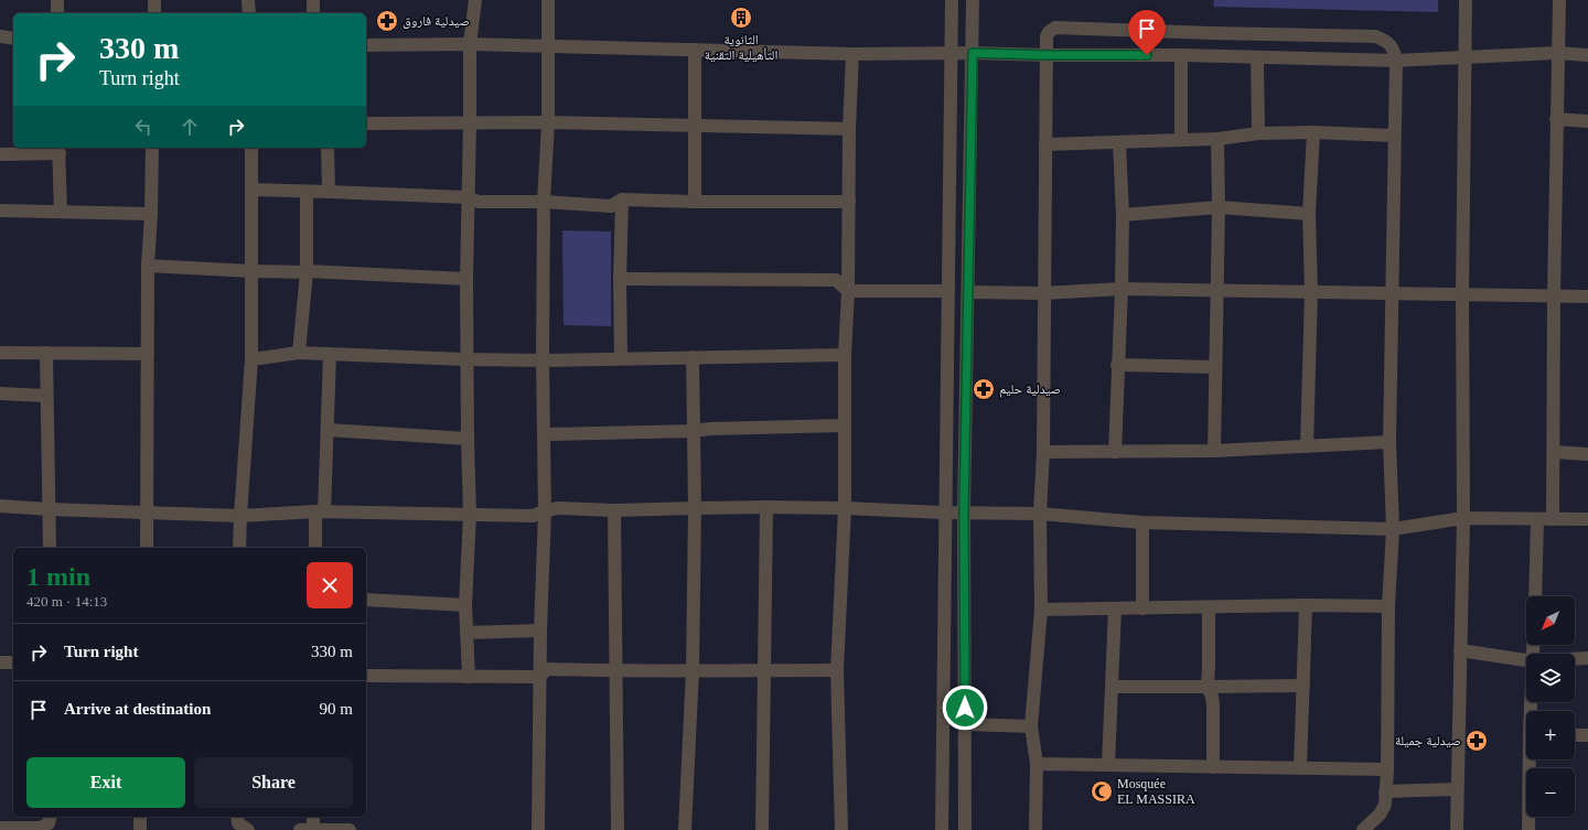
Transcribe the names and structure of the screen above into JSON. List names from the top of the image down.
{
  "places": {
    "building": ["الثانوية التأهيلية التقنية"],
    "pharmacy": ["صيدلية فاروق", "صيدلية حليم", "صيدلية جميلة"],
    "mosque": ["Mosquée EL MASSIRA"]
  },
  "north": "bottom left",
  "page": {
    "turn": ["330 m", "Turn right"],
    "heading": ["1 min", "420 m · 14:13"],
    "map_buttons": ["+", "−"],
    "list": [
      {
        "name": "Turn right",
        "value": "330 m"
      },
      {
        "name": "Arrive at destination",
        "value": "90 m"
      }
    ],
    "buttons": ["Exit", "Share"]
  }
}
